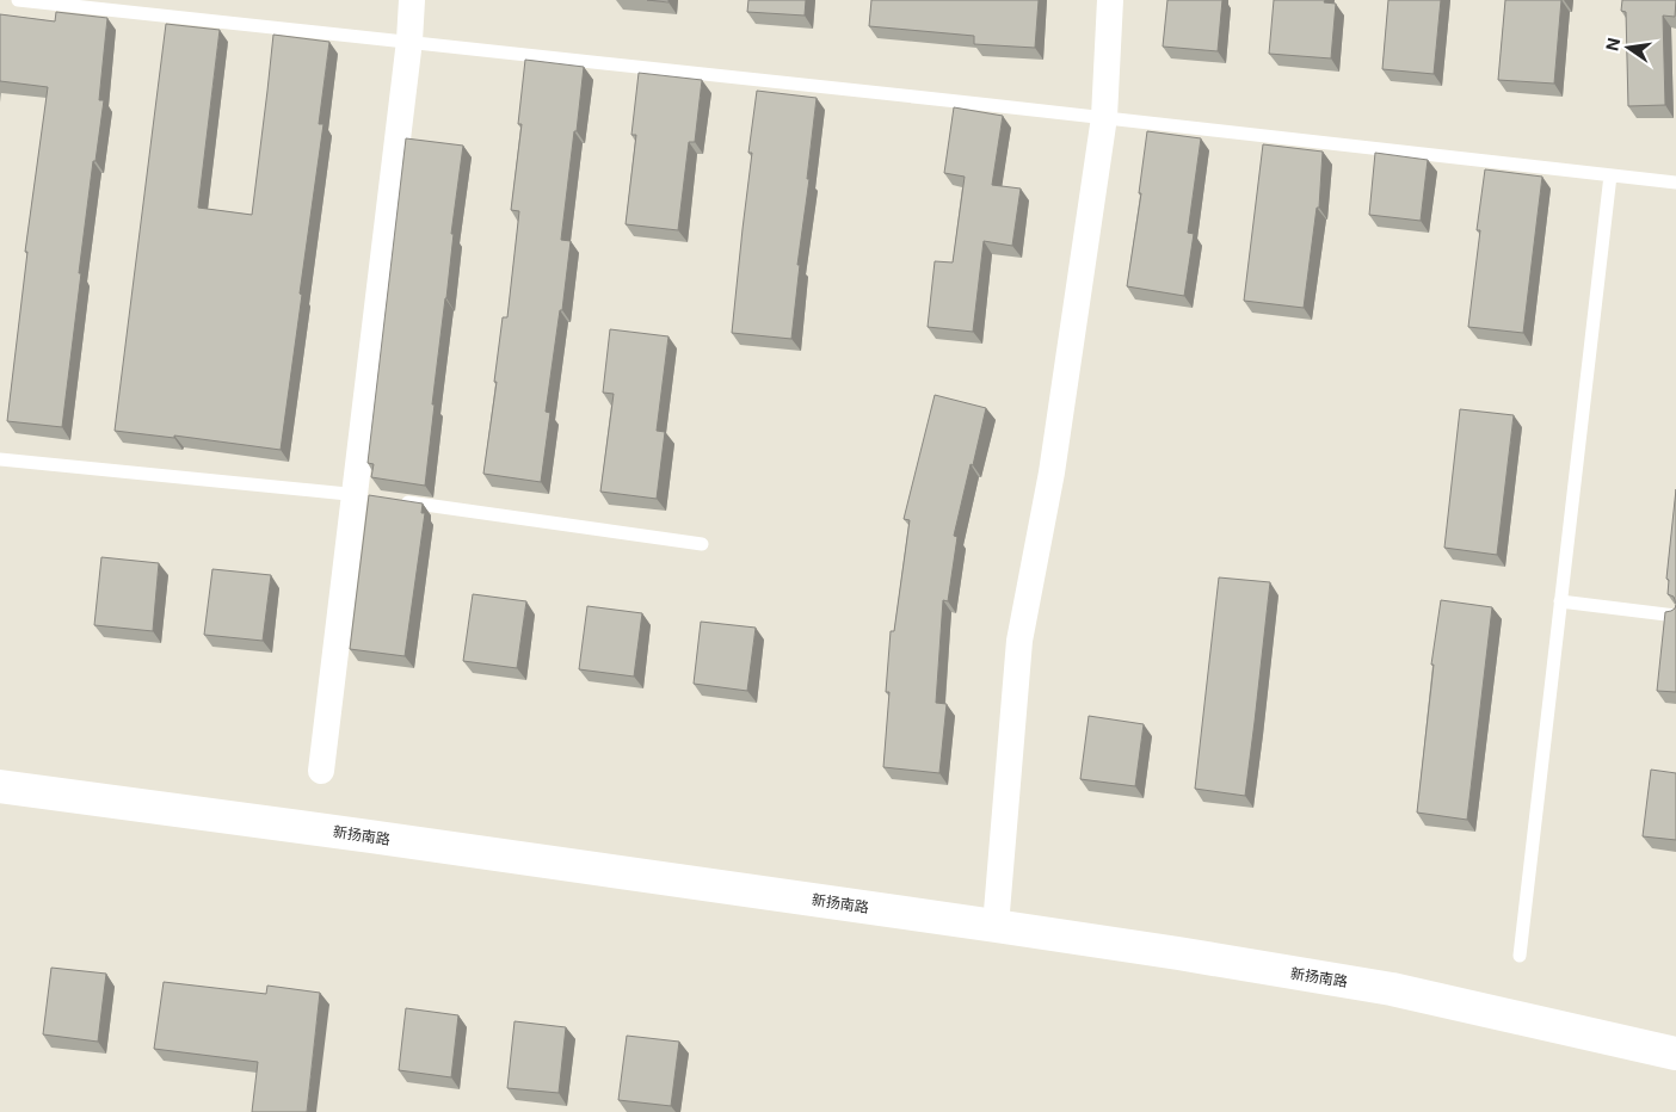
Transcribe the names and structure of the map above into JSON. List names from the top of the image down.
{
  "streets": {
    "street": ["新扬南路"]
  },
  "north": "left"
}
